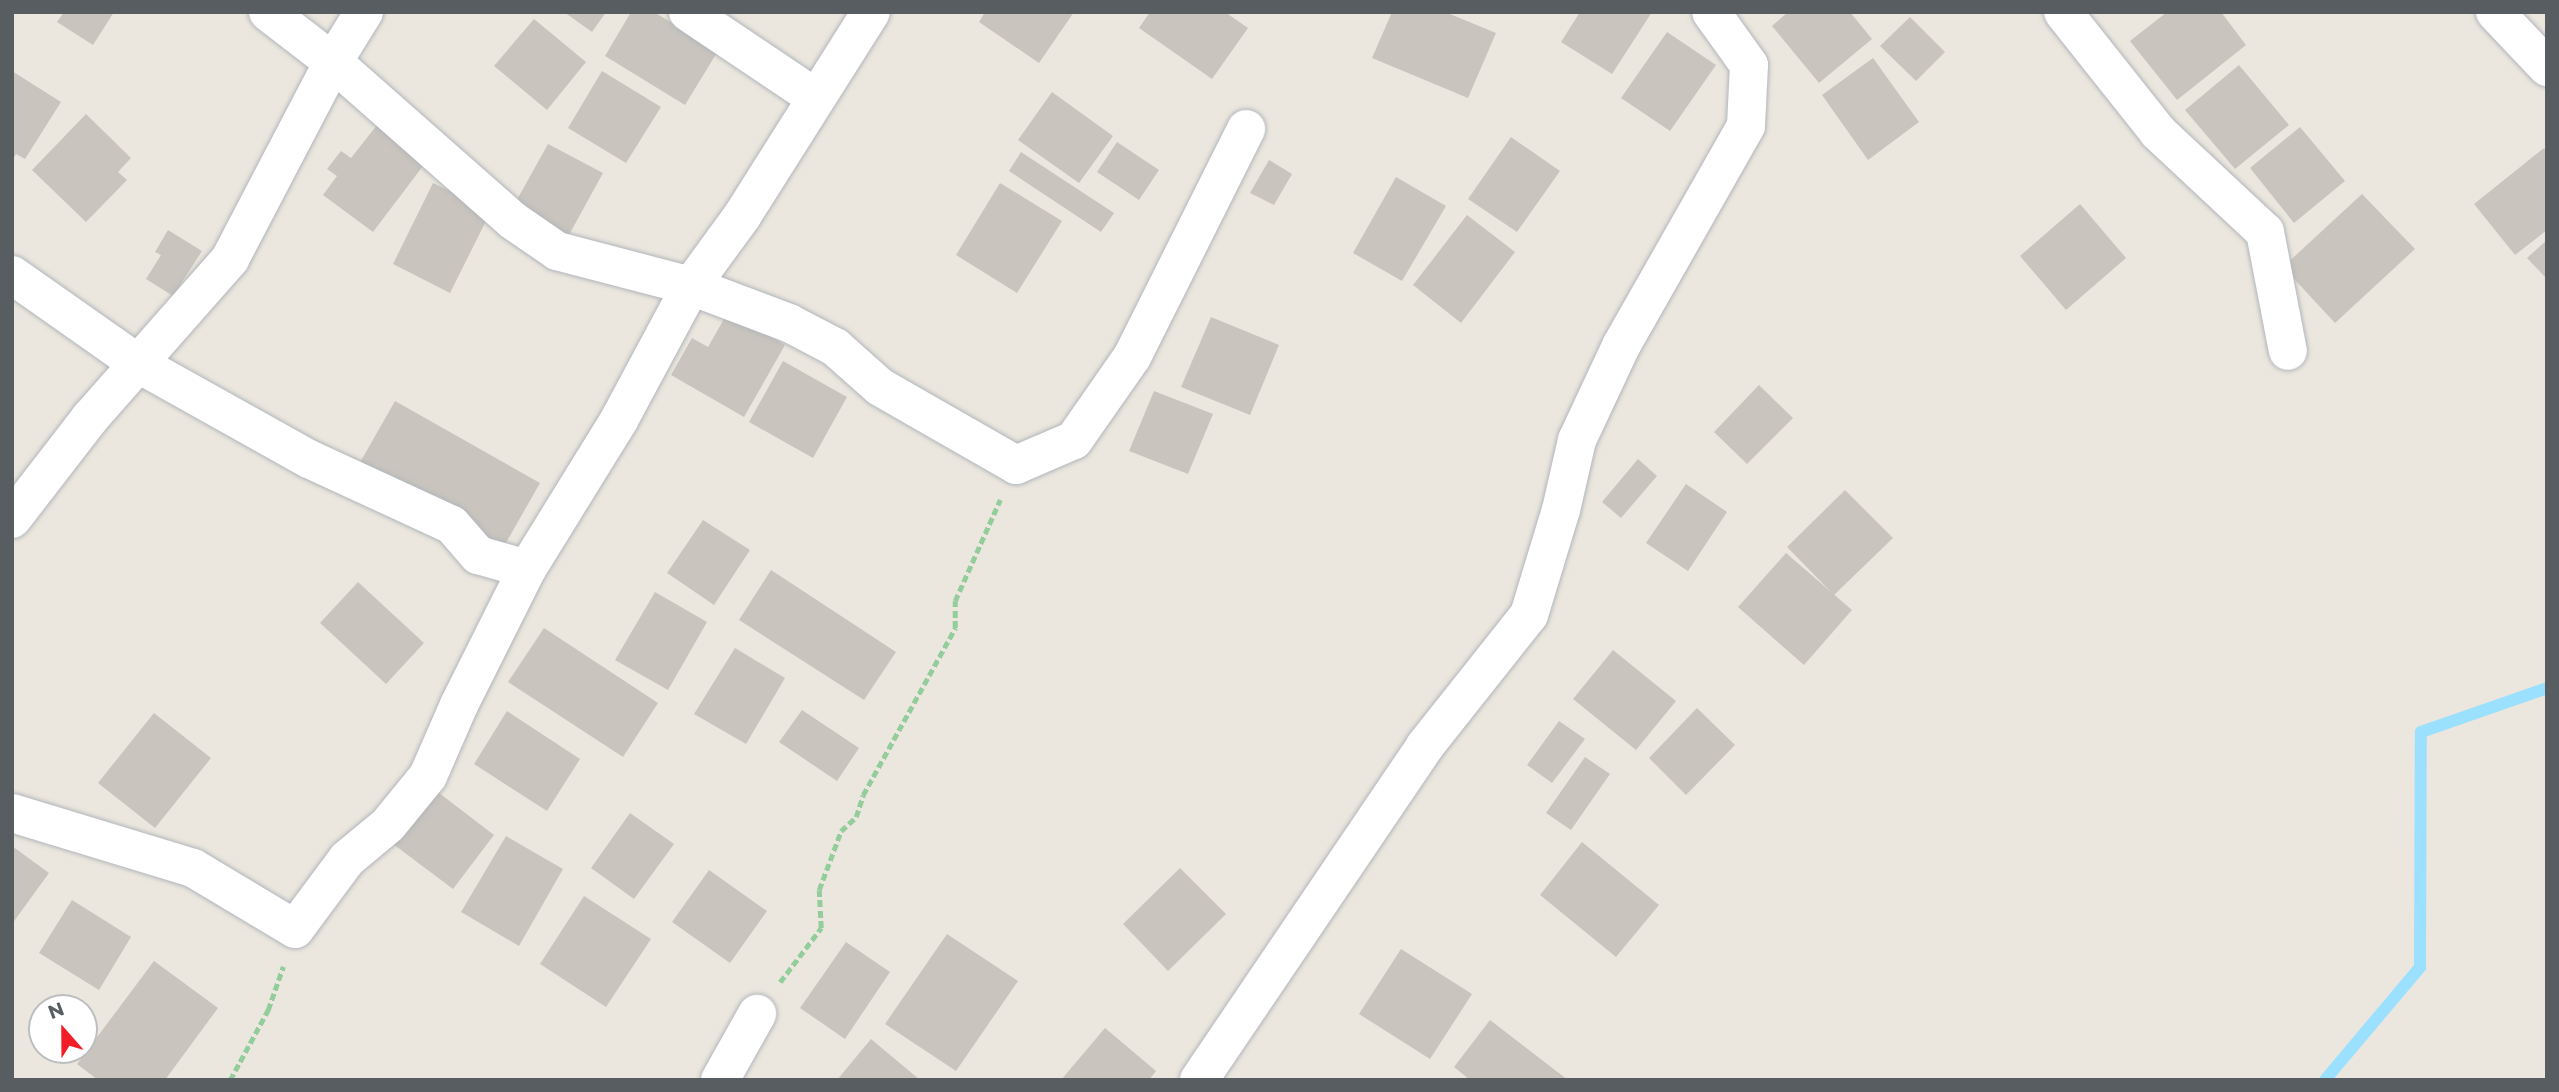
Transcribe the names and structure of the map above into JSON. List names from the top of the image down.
{
  "north": "top"
}
